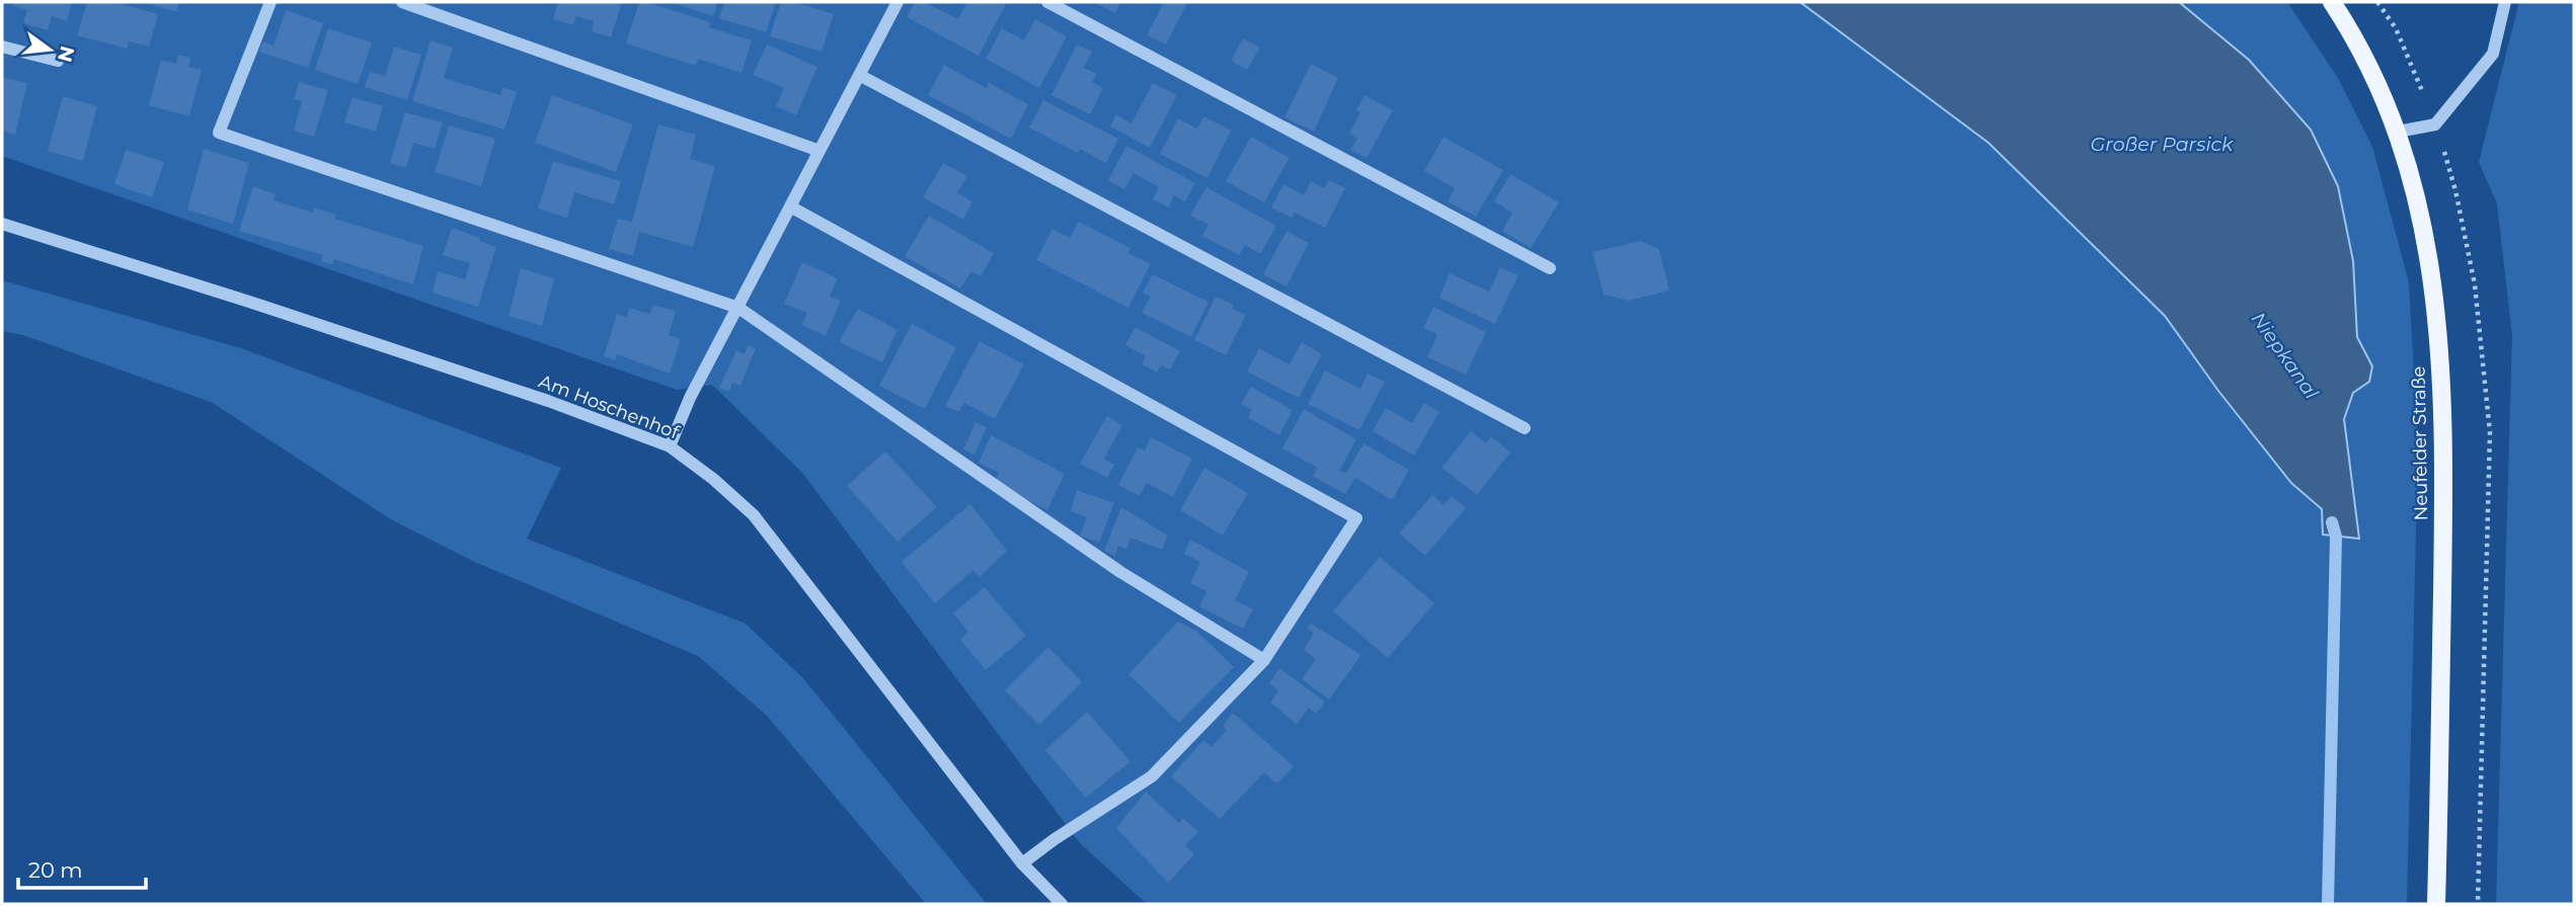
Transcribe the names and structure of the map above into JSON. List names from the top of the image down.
{
  "streets": {
    "main road": ["Neufelder Straße"],
    "street": ["Am Hoschenhof"]
  },
  "water": ["Großer Parsick", "Niepkanal"],
  "scale_bar": "20 m",
  "north": "right"
}
